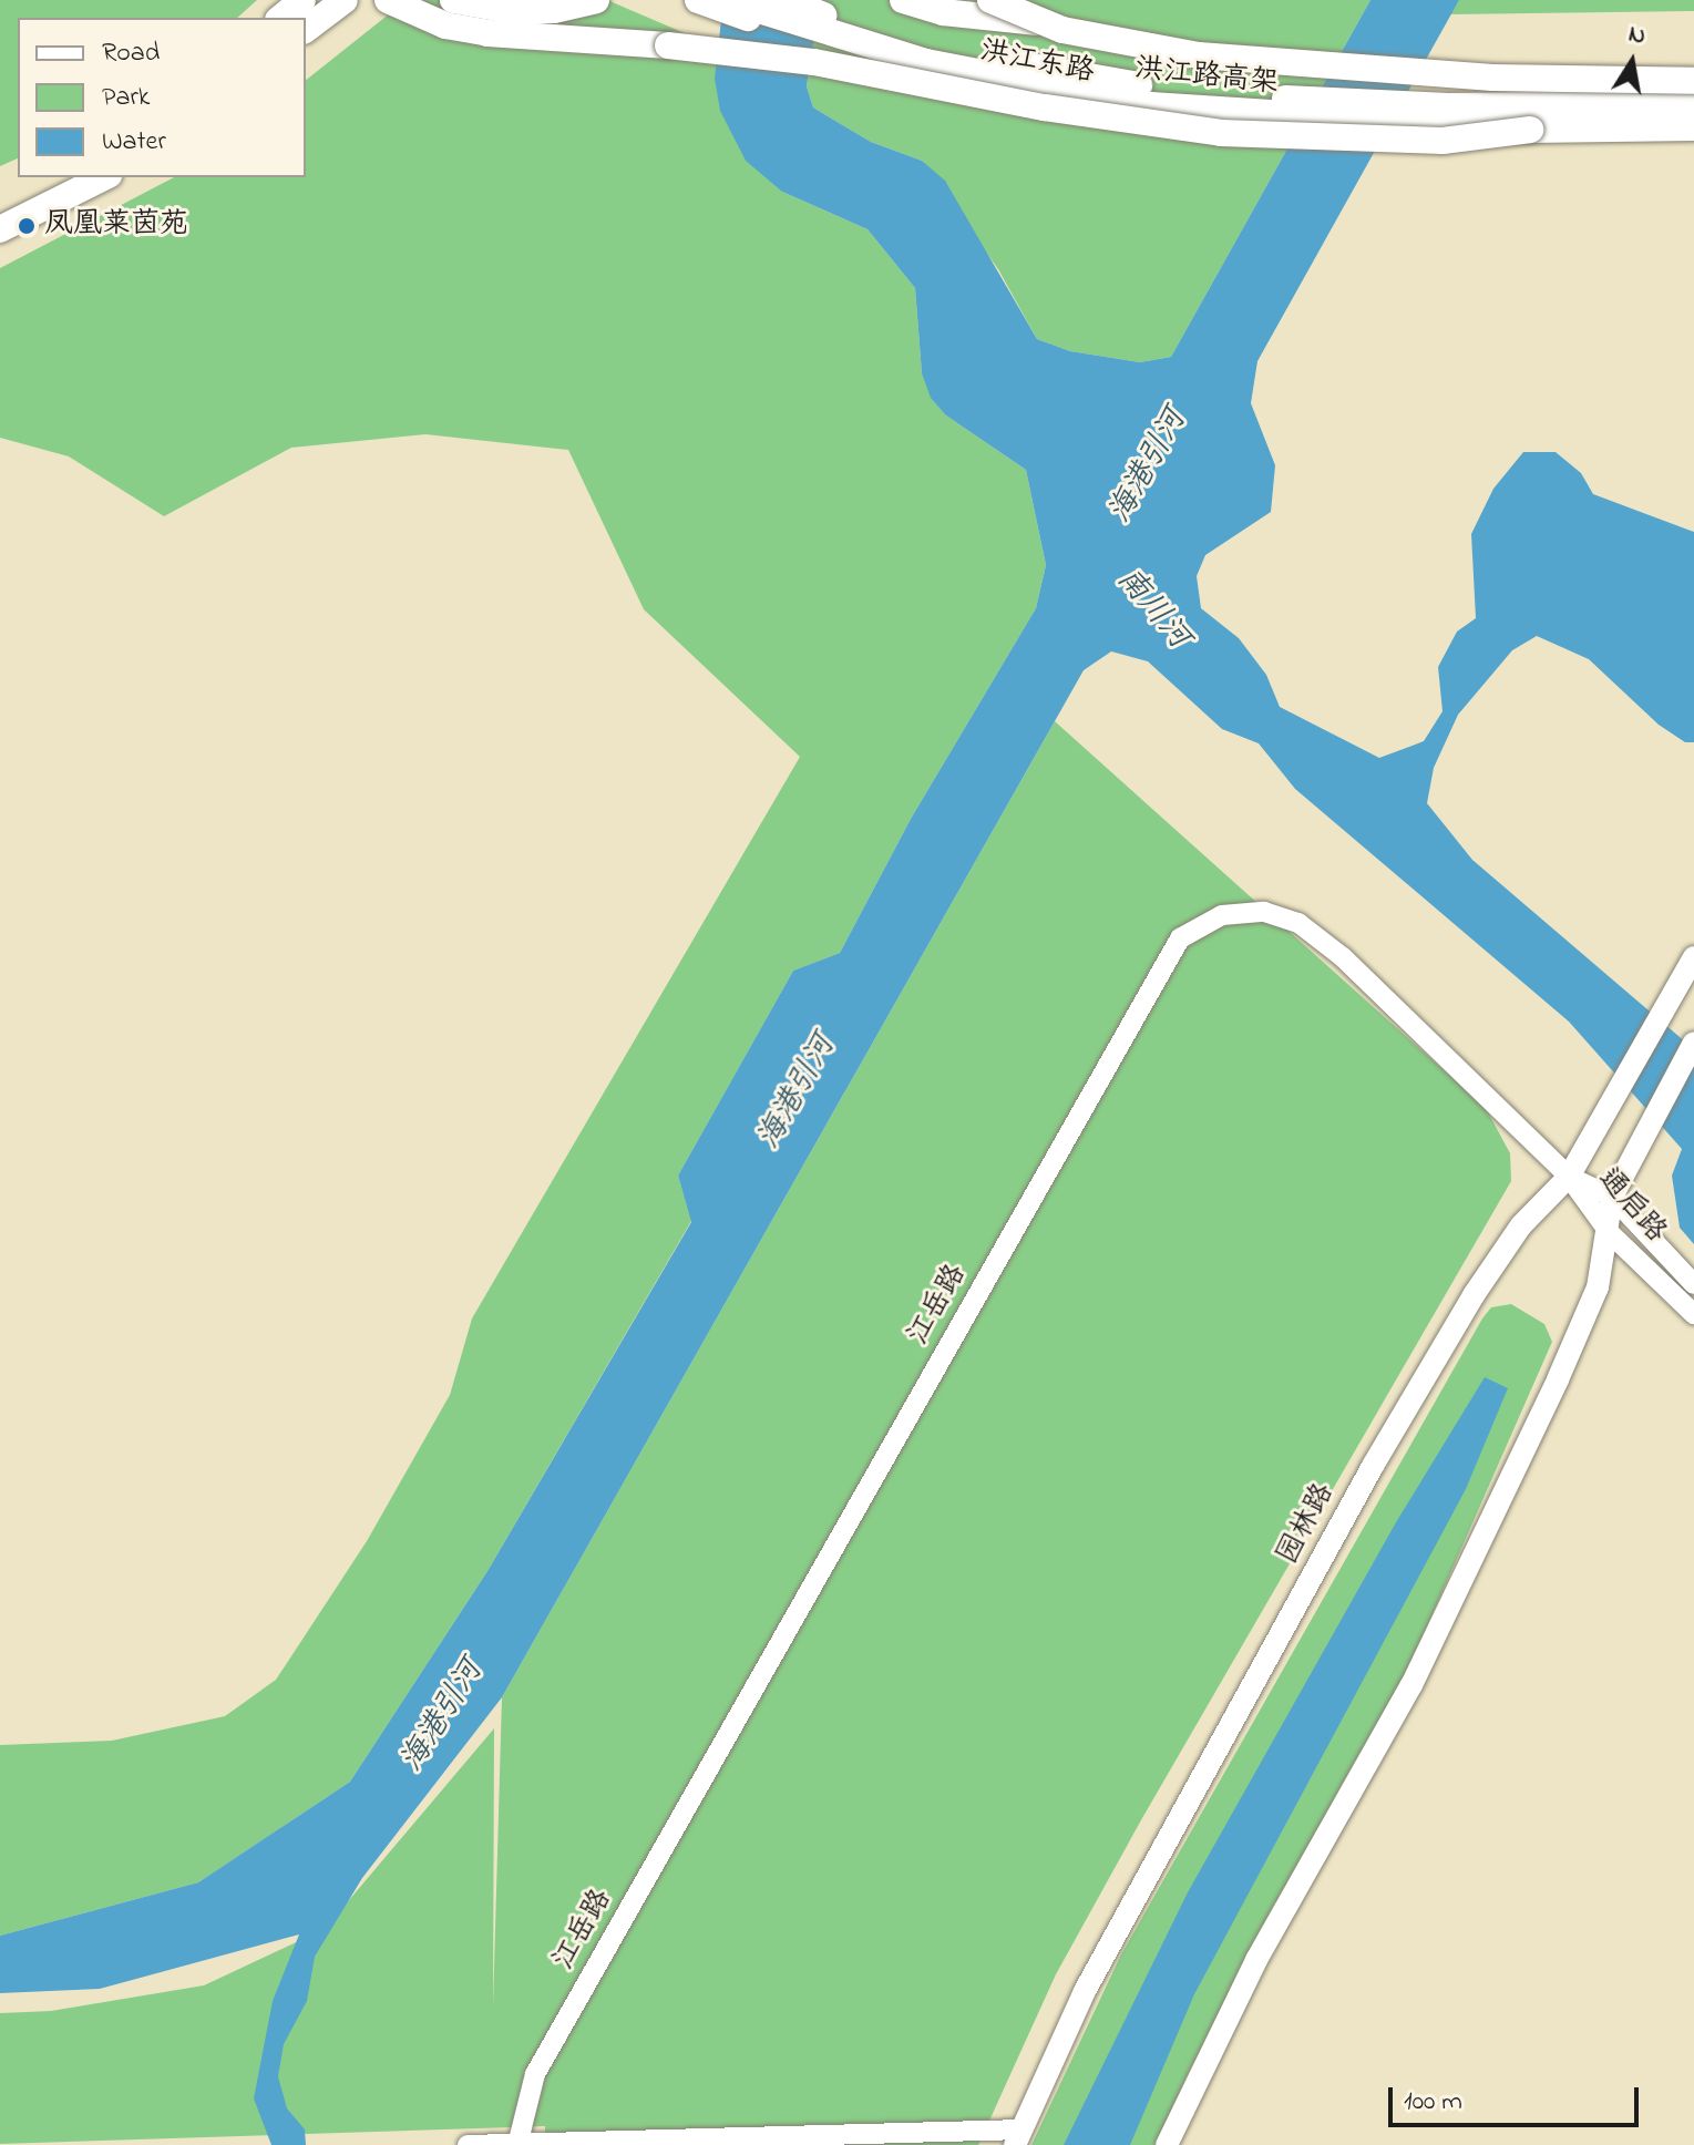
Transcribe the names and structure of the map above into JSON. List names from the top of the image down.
{
  "streets": {
    "main road": ["洪江东路", "洪江路高架", "园林路"],
    "street": ["通启路", "江岳路"]
  },
  "crossings": [
    ["洪江东路", "洪江路高架"],
    ["通启路", "江岳路"],
    ["通启路", "园林路"],
    ["江岳路", "园林路"]
  ],
  "water": ["海港引河", "南川河"],
  "places": ["凤凰莱茵苑"],
  "legend": ["Road", "Park", "Water"],
  "scale_bar": "100 m",
  "north": "top"
}
